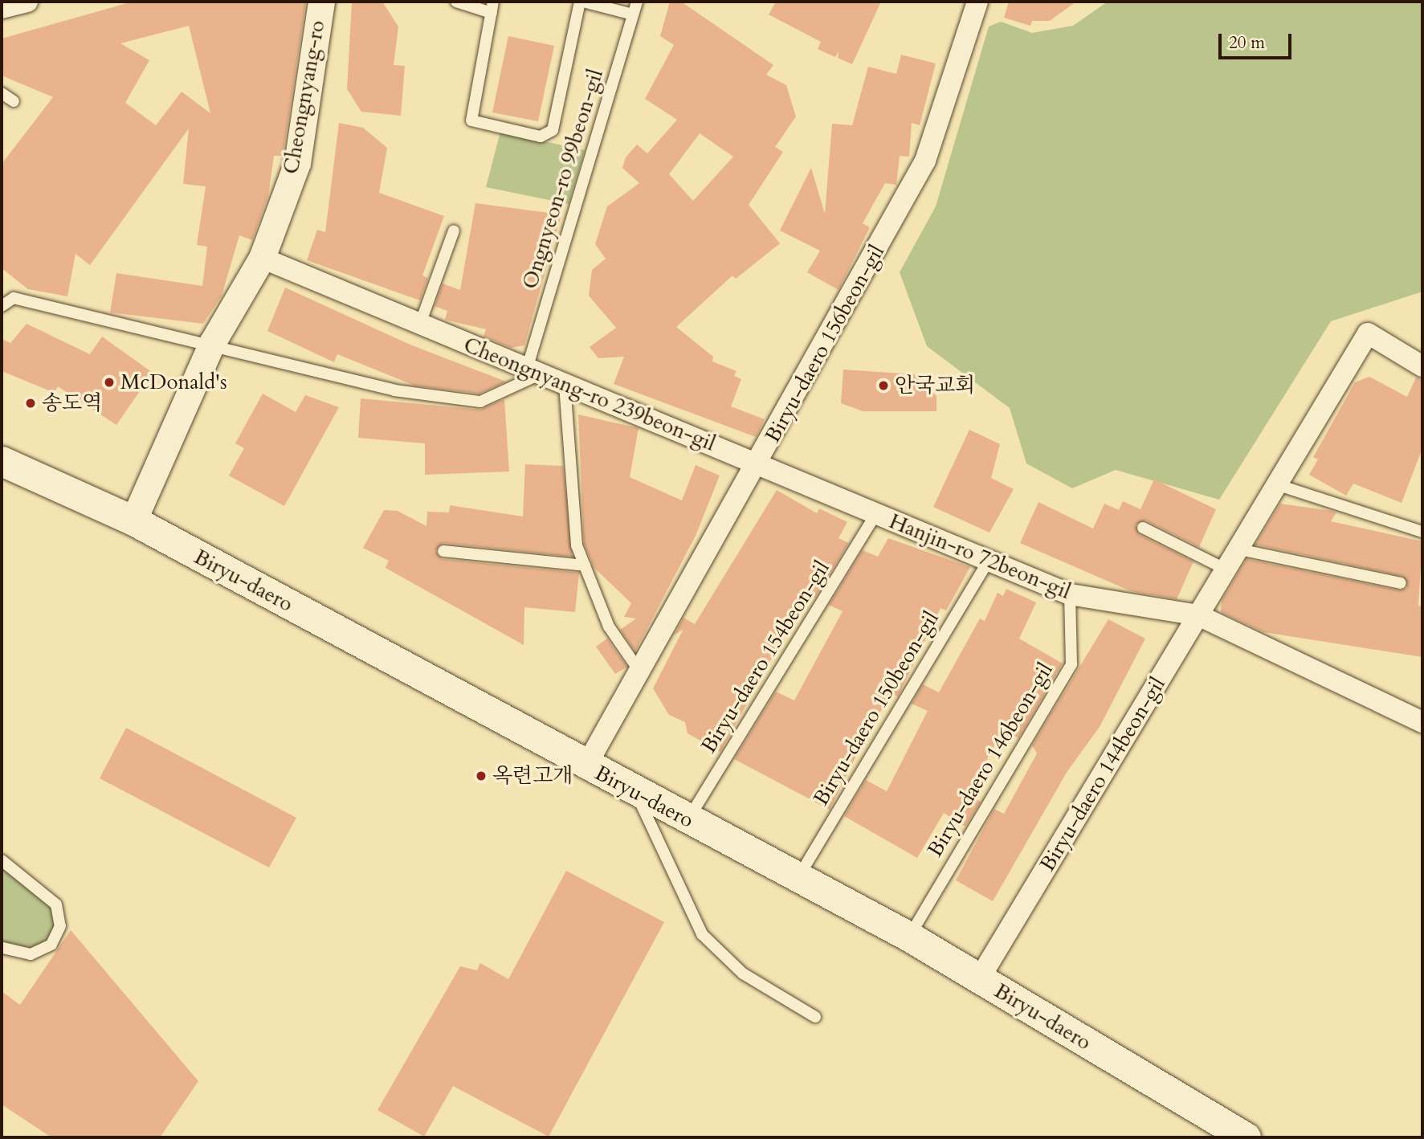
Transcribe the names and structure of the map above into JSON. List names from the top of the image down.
{
  "streets": {
    "main road": ["Biryu-daero"],
    "street": [
      "Cheongnyang-ro",
      "Biryu-daero 156beon-gil",
      "Cheongnyang-ro 239beon-gil",
      "Hanjin-ro 72beon-gil",
      "Biryu-daero 144beon-gil"
    ],
    "lane": [
      "Ongnyeon-ro 99beon-gil",
      "Biryu-daero 154beon-gil",
      "Biryu-daero 150beon-gil",
      "Biryu-daero 146beon-gil"
    ]
  },
  "crossings": [
    ["Cheongnyang-ro", "Cheongnyang-ro 239beon-gil"],
    ["Cheongnyang-ro", "Biryu-daero"],
    ["Ongnyeon-ro 99beon-gil", "Cheongnyang-ro 239beon-gil"],
    ["Biryu-daero 156beon-gil", "Cheongnyang-ro 239beon-gil"],
    ["Biryu-daero 156beon-gil", "Hanjin-ro 72beon-gil"],
    ["Biryu-daero 156beon-gil", "Biryu-daero"],
    ["Cheongnyang-ro 239beon-gil", "Hanjin-ro 72beon-gil"],
    ["Hanjin-ro 72beon-gil", "Biryu-daero 154beon-gil"],
    ["Hanjin-ro 72beon-gil", "Biryu-daero 150beon-gil"],
    ["Hanjin-ro 72beon-gil", "Biryu-daero 146beon-gil"],
    ["Hanjin-ro 72beon-gil", "Biryu-daero 144beon-gil"],
    ["Biryu-daero", "Biryu-daero 154beon-gil"],
    ["Biryu-daero", "Biryu-daero 150beon-gil"],
    ["Biryu-daero", "Biryu-daero 146beon-gil"],
    ["Biryu-daero", "Biryu-daero 144beon-gil"]
  ],
  "places": [
    "McDonald's",
    "안국교회",
    "송도역",
    "옥련고개"
  ],
  "scale_bar": "20 m"
}
